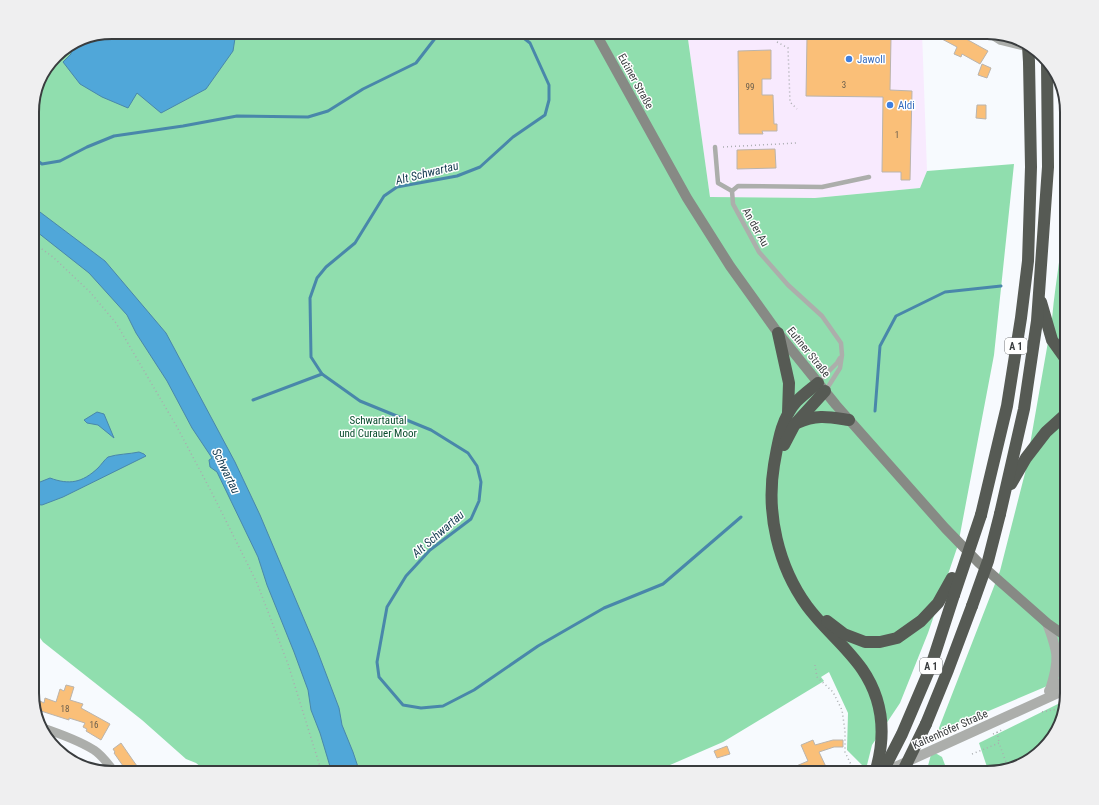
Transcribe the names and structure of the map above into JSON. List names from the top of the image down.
{
  "streets": {
    "highway": ["A 1"],
    "main road": ["Eutiner Straße"],
    "street": ["Kaltenhöfer Straße"],
    "lane": ["An der Au"]
  },
  "water": ["Alt Schwartau", "Schwartau"],
  "parks": ["Schwartautal und Curauer Moor"],
  "places": ["Jawoll", "Aldi"],
  "house_numbers": [
    "3",
    "99",
    "1",
    "18",
    "16"
  ]
}
